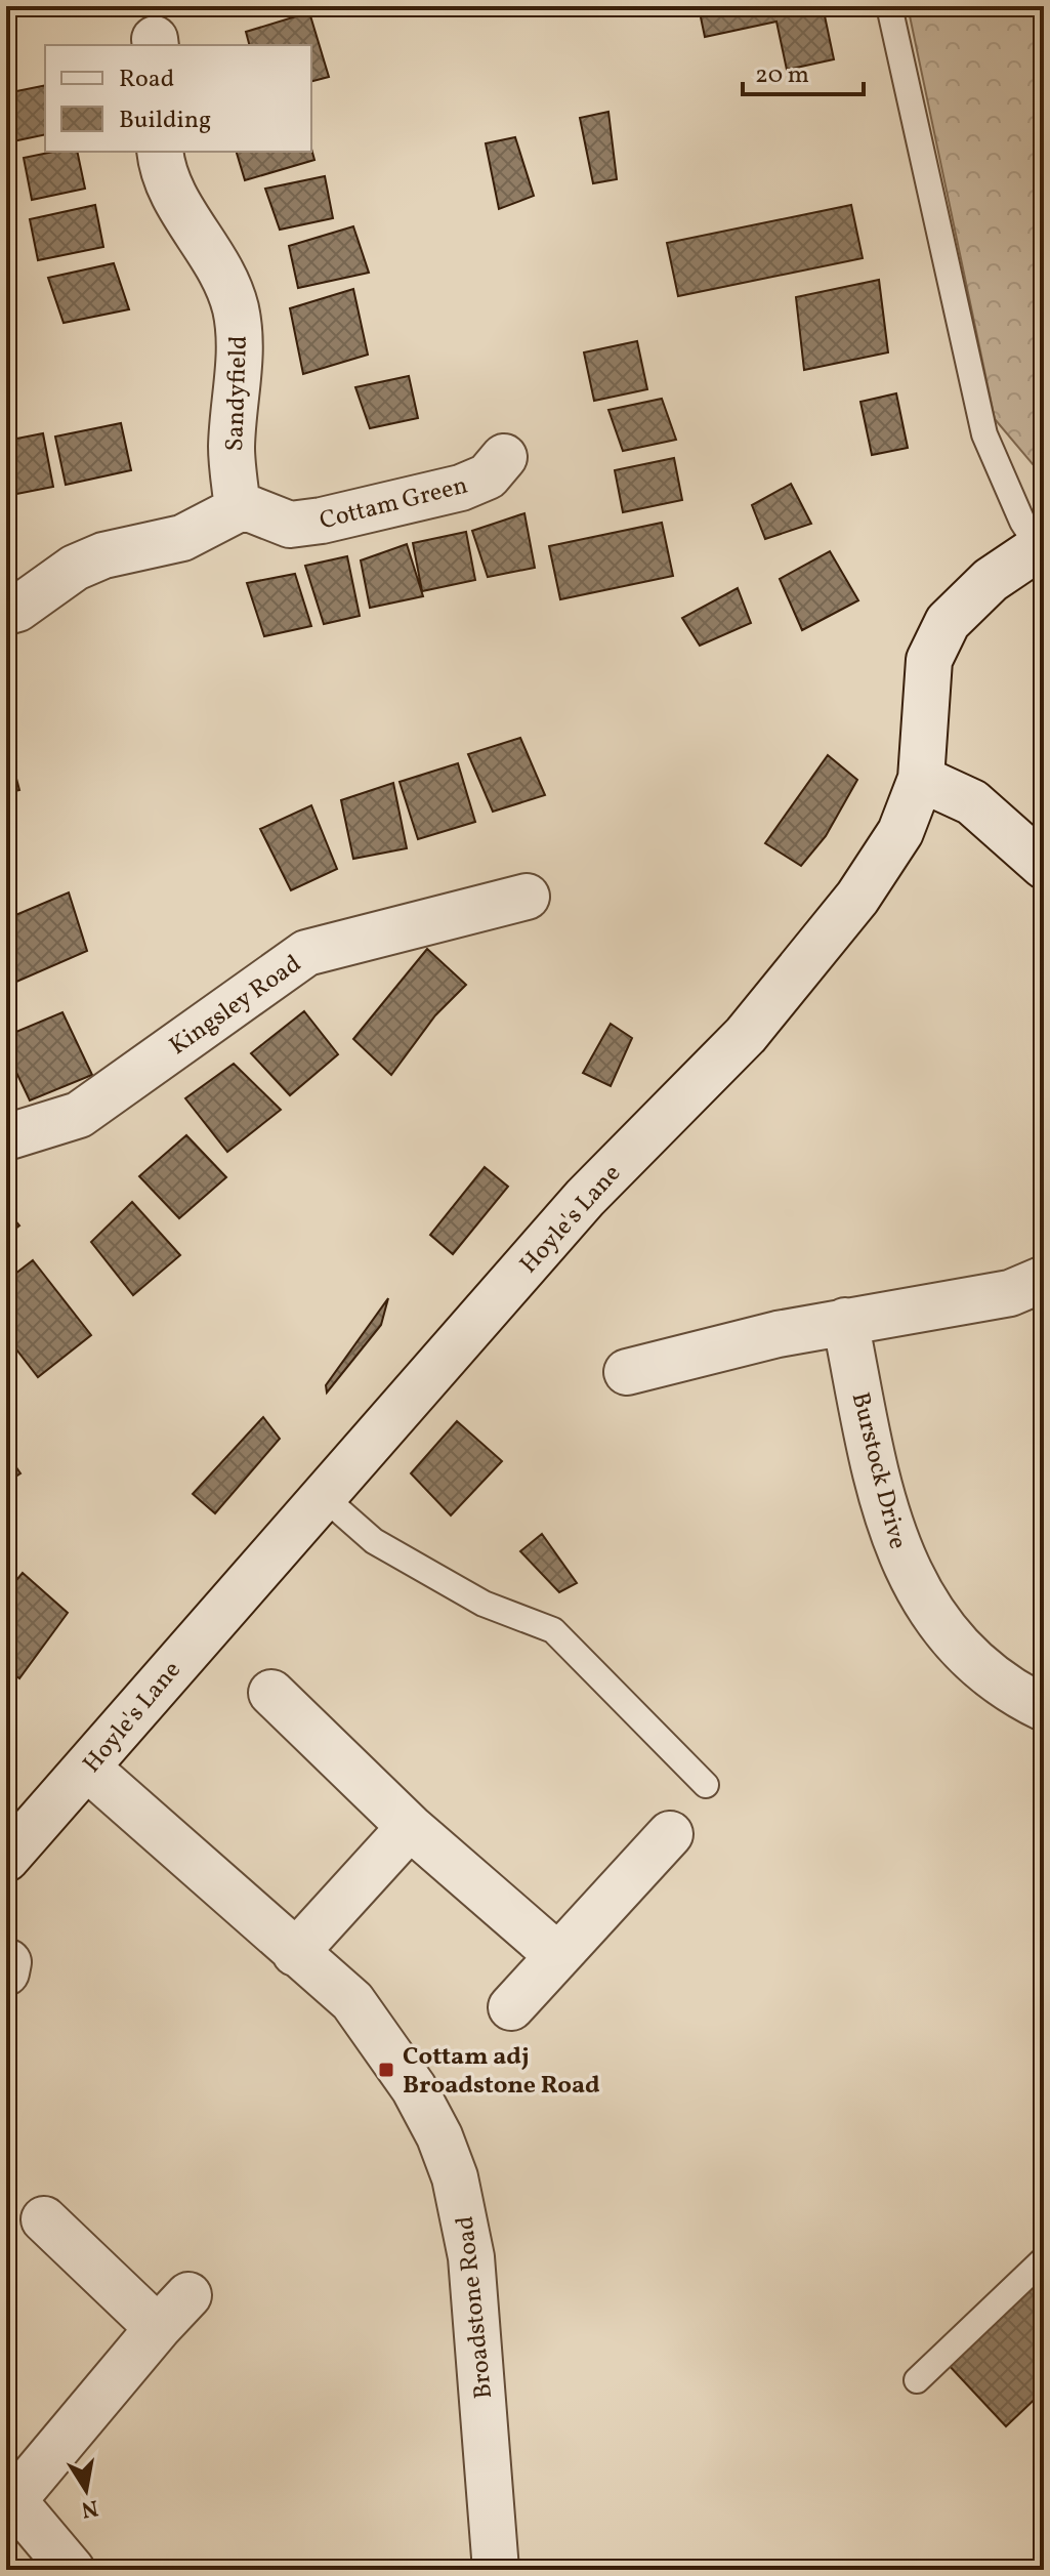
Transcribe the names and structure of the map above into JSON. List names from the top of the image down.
{
  "streets": {
    "street": [
      "Sandyfield",
      "Cottam Green",
      "Kingsley Road",
      "Hoyle's Lane",
      "Burstock Drive",
      "Broadstone Road"
    ]
  },
  "crossings": [
    ["Sandyfield", "Cottam Green"],
    ["Hoyle's Lane", "Broadstone Road"]
  ],
  "places": {
    "transit": ["Cottam adj Broadstone Road"]
  },
  "legend": ["Road", "Building"],
  "scale_bar": "20 m",
  "north": "bottom"
}
